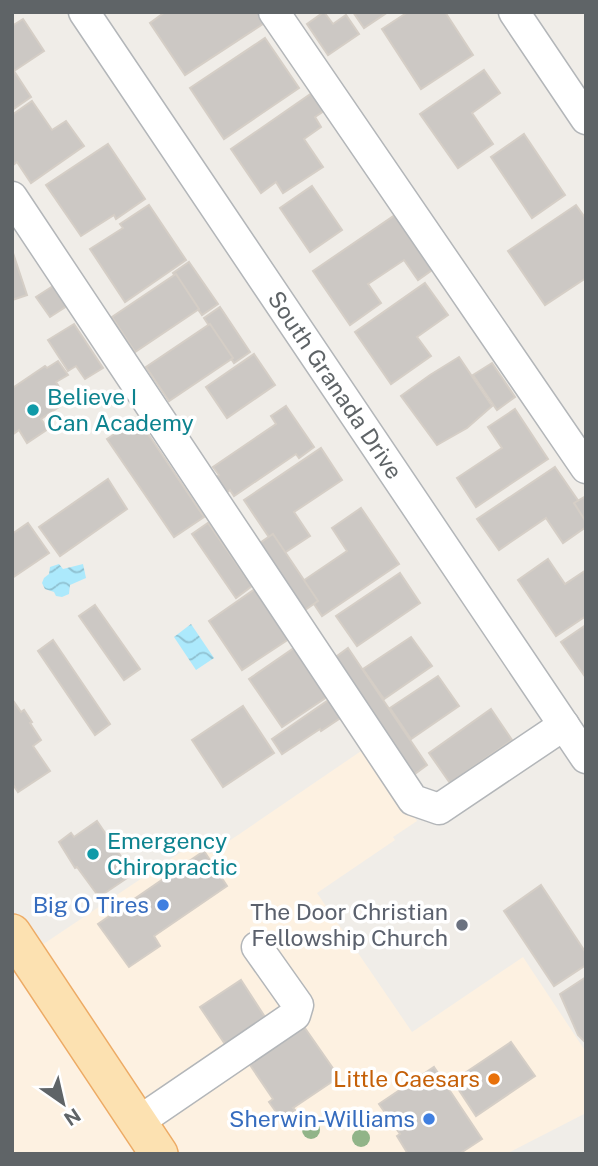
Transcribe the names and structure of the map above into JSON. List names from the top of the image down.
{
  "streets": {
    "street": ["South Granada Drive"]
  },
  "places": [
    "Believe I Can Academy",
    "Emergency Chiropractic",
    "Big O Tires",
    "The Door Christian Fellowship Church",
    "Little Caesars",
    "Sherwin-Williams"
  ],
  "north": "bottom right"
}
